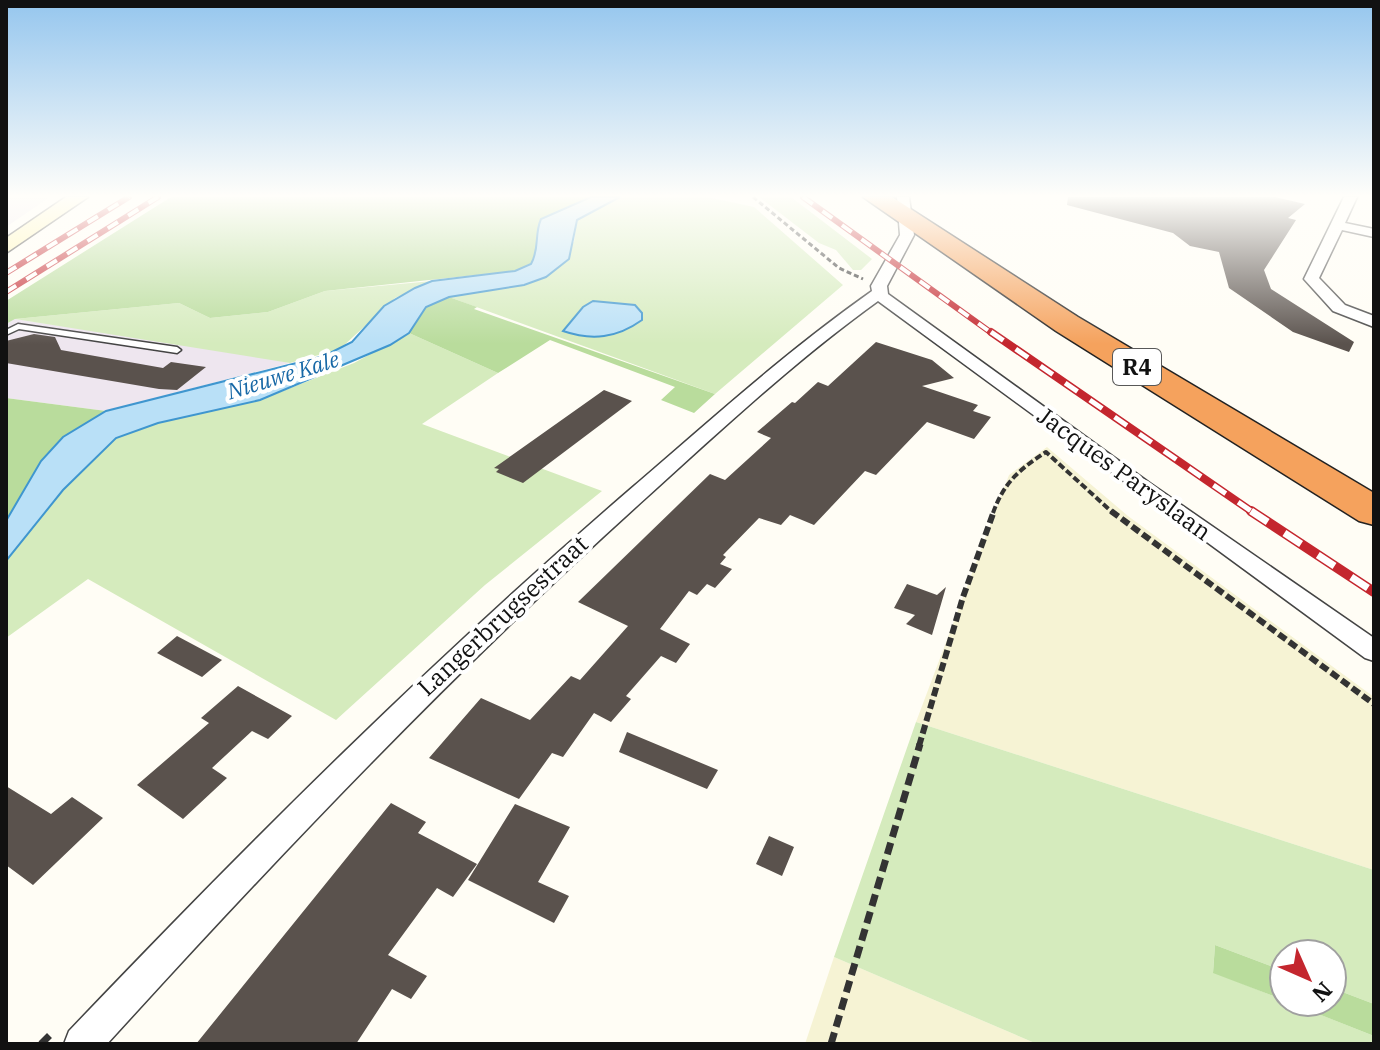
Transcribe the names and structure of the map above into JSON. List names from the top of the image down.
{
  "streets": {
    "highway": ["R4"],
    "street": ["Jacques Paryslaan", "Langerbrugsestraat"]
  },
  "crossings": [
    ["Jacques Paryslaan", "Langerbrugsestraat"]
  ],
  "water": ["Nieuwe Kale"],
  "north": "bottom right"
}
